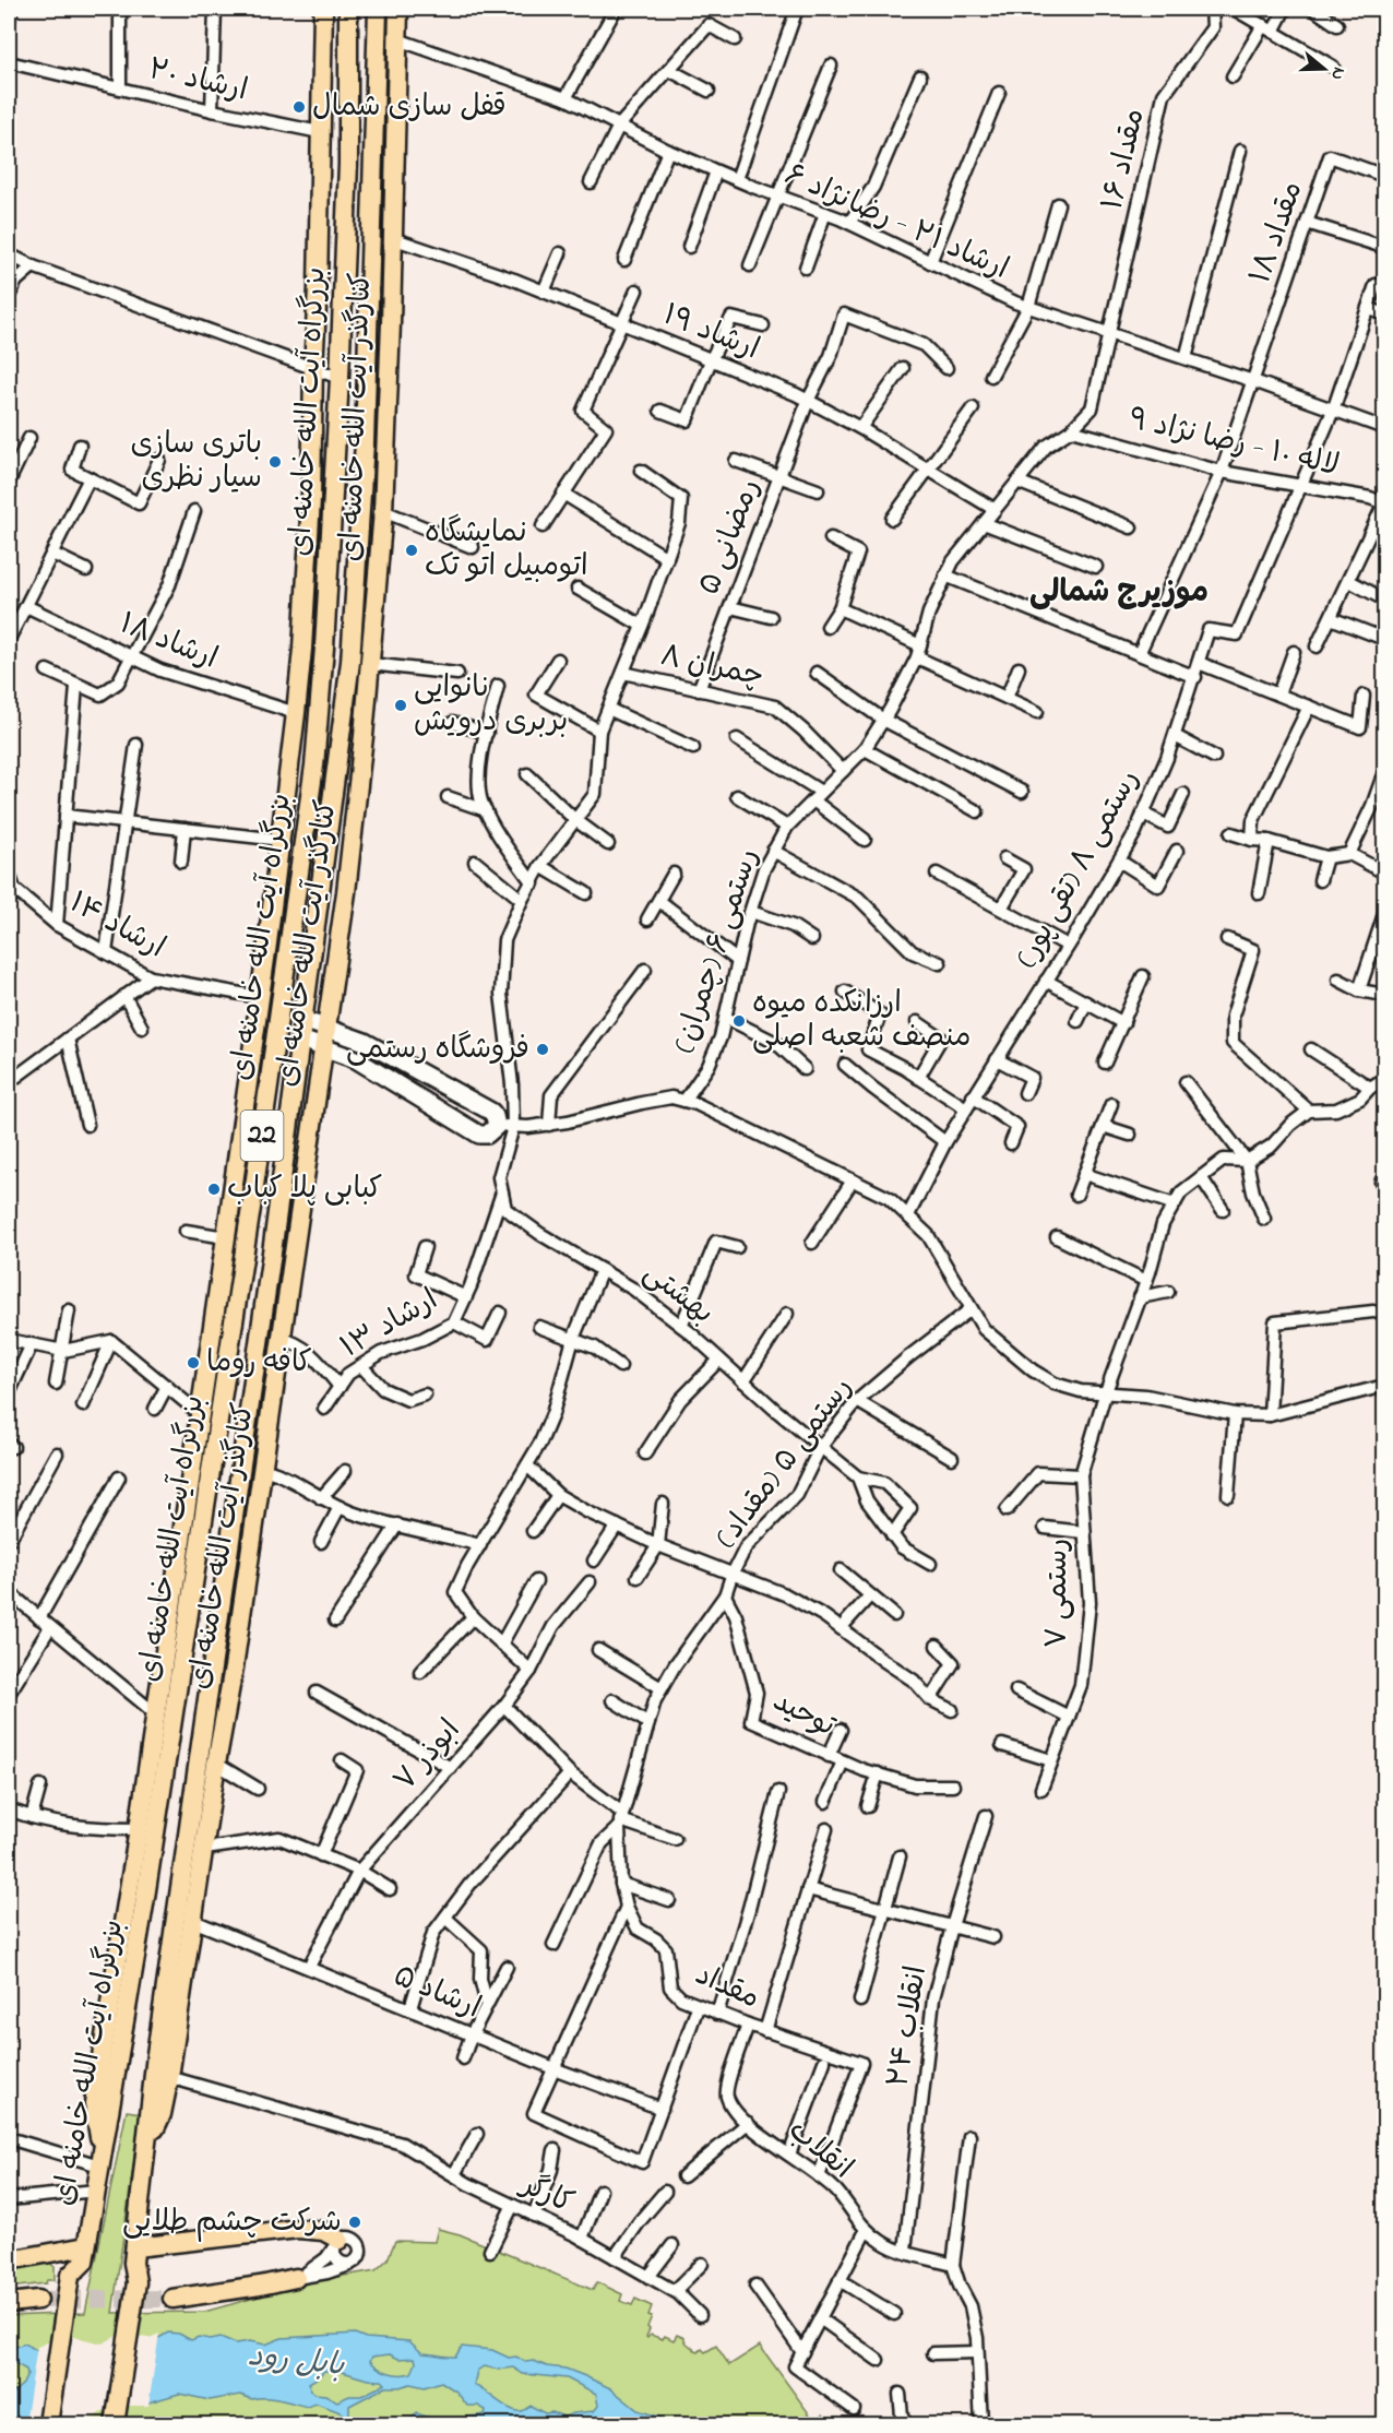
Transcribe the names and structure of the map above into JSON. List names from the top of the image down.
{
  "streets": {
    "main road": ["بزرگراه آیت الله خامنه ای", "کنارگذر آیت الله خامنه ای", "22"],
    "street": [
      "ارشاد ۲۰",
      "مقداد ۱۶",
      "ارشاد ۲۱ - رضانژاد ۶",
      "مقداد ۱۸",
      "ارشاد ۱۹",
      "لاله ۱۰ - رضا نژاد ۹",
      "رمضانی ۵",
      "ارشاد ۱۸",
      "چمران ۸",
      "رستمی ۸ (تقی پور)",
      "ارشاد ۱۴",
      "رستمی ۶ (چمران)",
      "بهشتی",
      "ارشاد ۱۳",
      "رستمی ۵ (مقداد)",
      "رستمی ۷",
      "توحید",
      "ابوذر ۷",
      "مقداد",
      "ارشاد ۵",
      "انقلاب ۲۴",
      "انقلاب",
      "کارگر"
    ]
  },
  "crossings": [
    ["ارشاد ۲۰", "کنارگذر آیت الله خامنه ای"],
    ["مقداد ۱۶", "ارشاد ۲۱ - رضانژاد ۶"],
    ["مقداد ۱۶", "رستمی ۶ (چمران)"],
    ["ارشاد ۲۱ - رضانژاد ۶", "مقداد ۱۸"],
    ["ارشاد ۲۱ - رضانژاد ۶", "کنارگذر آیت الله خامنه ای"],
    ["ارشاد ۲۱ - رضانژاد ۶", "رستمی ۶ (چمران)"],
    ["مقداد ۱۸", "لاله ۱۰ - رضا نژاد ۹"],
    ["ارشاد ۱۹", "کنارگذر آیت الله خامنه ای"],
    ["ارشاد ۱۹", "رمضانی ۵"],
    ["ارشاد ۱۹", "رستمی ۶ (چمران)"],
    ["بزرگراه آیت الله خامنه ای", "کنارگذر آیت الله خامنه ای"],
    ["کنارگذر آیت الله خامنه ای", "ارشاد ۱۸"],
    ["کنارگذر آیت الله خامنه ای", "ارشاد ۱۴"],
    ["کنارگذر آیت الله خامنه ای", "ارشاد ۱۳"],
    ["کنارگذر آیت الله خامنه ای", "ارشاد ۵"],
    ["کنارگذر آیت الله خامنه ای", "کارگر"],
    ["لاله ۱۰ - رضا نژاد ۹", "رستمی ۸ (تقی پور)"],
    ["لاله ۱۰ - رضا نژاد ۹", "رستمی ۶ (چمران)"],
    ["رمضانی ۵", "چمران ۸"],
    ["چمران ۸", "رستمی ۶ (چمران)"],
    ["چمران ۸", "ارشاد ۱۳"],
    ["بهشتی", "ارشاد ۱۳"],
    ["بهشتی", "رستمی ۵ (مقداد)"],
    ["رستمی ۵ (مقداد)", "توحید"],
    ["رستمی ۵ (مقداد)", "مقداد"],
    ["ابوذر ۷", "ارشاد ۵"],
    ["مقداد", "انقلاب"],
    ["انقلاب ۲۴", "انقلاب"]
  ],
  "districts": ["موزیرج شمالی"],
  "water": ["بابل رود"],
  "places": [
    "قفل سازی شمال",
    "باتری سازی سیار نظری",
    "نمایشگاه اتومبیل اتو تک",
    "نانوایی بربری درویش",
    "ارزانکده میوه منصف شعبه اصلی",
    "فروشگاه رستمی",
    "کبابی پلا کباب",
    "کافه روما",
    "شرکت چشم طلایی"
  ],
  "north": "right"
}
